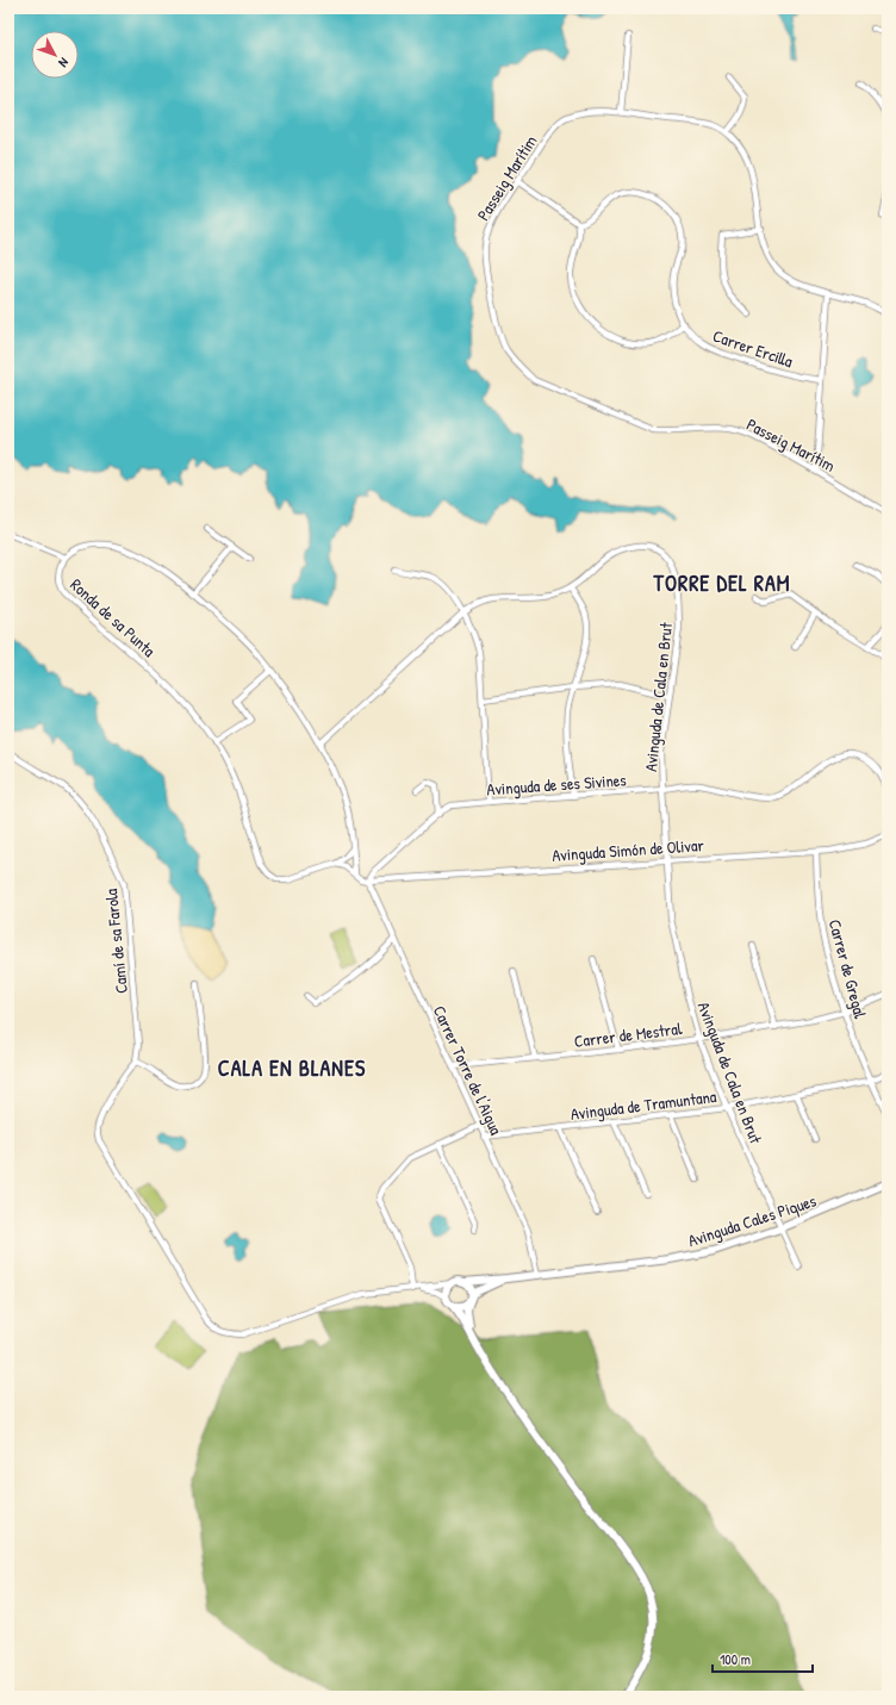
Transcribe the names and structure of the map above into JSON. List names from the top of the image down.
{
  "streets": {
    "street": [
      "Passeig Marítim",
      "Carrer Ercilla",
      "Ronda de sa Punta",
      "Avinguda de Cala en Brut",
      "Avinguda de ses Sivines",
      "Avinguda Simón de Olivar",
      "Camí de sa Farola",
      "Carrer de Gregal",
      "Carrer de Mestral",
      "Carrer Torre de l'Aigua",
      "Avinguda de Tramuntana",
      "Avinguda Cales Piques"
    ]
  },
  "crossings": [
    ["Ronda de sa Punta", "Avinguda de Cala en Brut"],
    ["Avinguda de Cala en Brut", "Avinguda de ses Sivines"],
    ["Avinguda de Cala en Brut", "Avinguda Simón de Olivar"],
    ["Avinguda de Cala en Brut", "Carrer de Mestral"],
    ["Avinguda de Cala en Brut", "Avinguda de Tramuntana"],
    ["Avinguda de Cala en Brut", "Avinguda Cales Piques"],
    ["Avinguda de ses Sivines", "Avinguda Simón de Olivar"],
    ["Avinguda de ses Sivines", "Carrer Torre de l'Aigua"],
    ["Avinguda Simón de Olivar", "Carrer de Gregal"],
    ["Avinguda Simón de Olivar", "Carrer Torre de l'Aigua"],
    ["Carrer de Gregal", "Carrer de Mestral"],
    ["Carrer de Gregal", "Avinguda de Tramuntana"],
    ["Carrer de Mestral", "Carrer Torre de l'Aigua"],
    ["Carrer Torre de l'Aigua", "Avinguda de Tramuntana"],
    ["Carrer Torre de l'Aigua", "Avinguda Cales Piques"]
  ],
  "districts": ["TORRE DEL RAM", "CALA EN BLANES"],
  "scale_bar": "100 m",
  "north": "bottom right"
}
